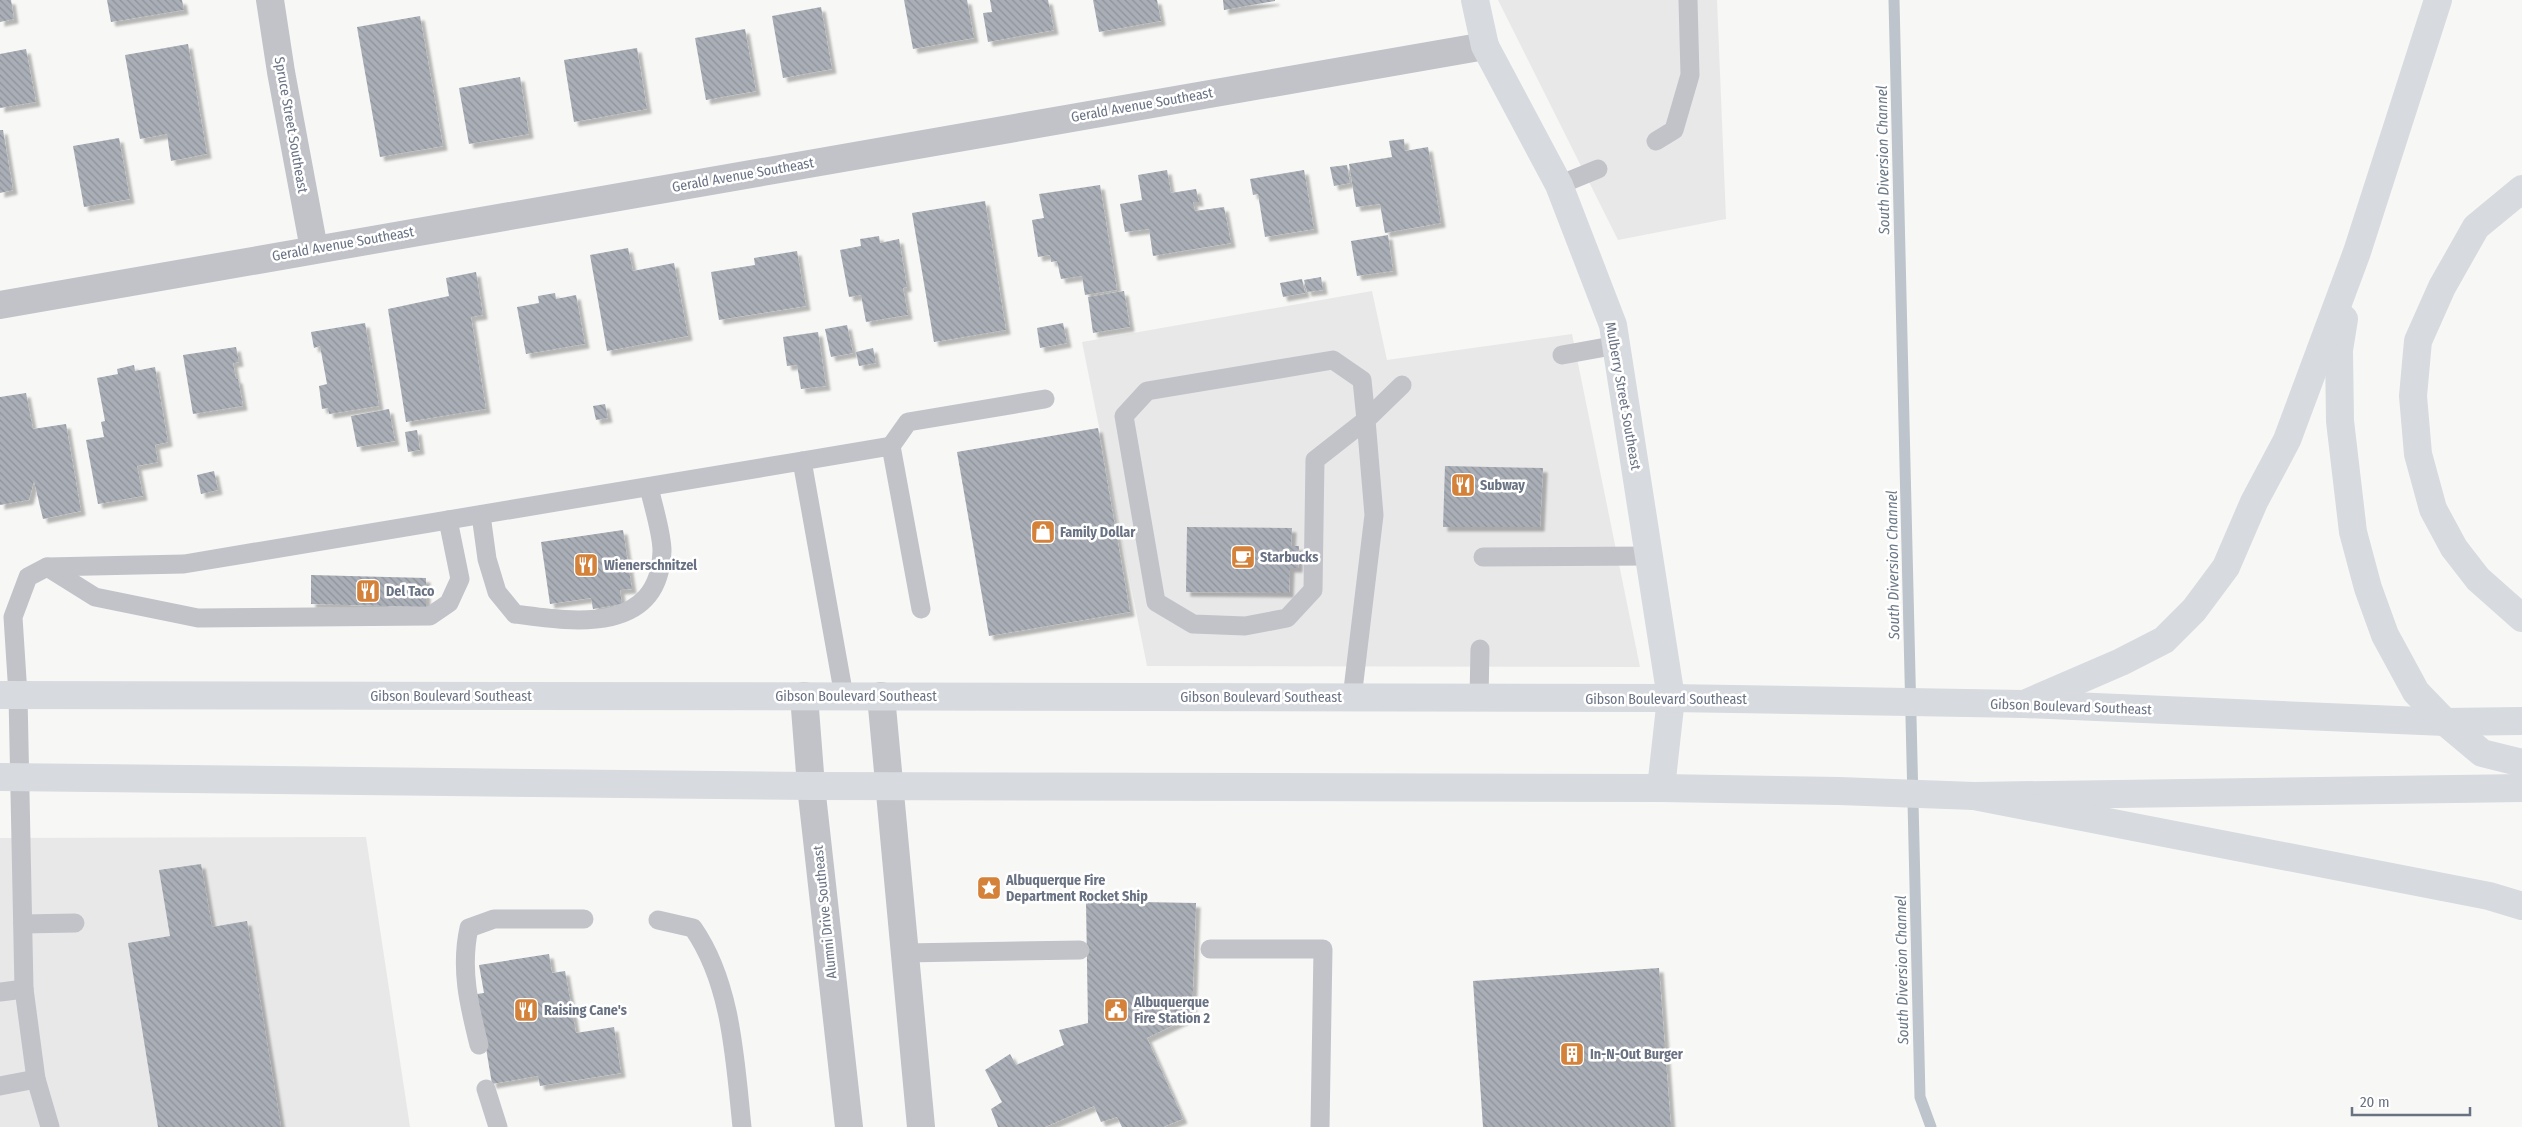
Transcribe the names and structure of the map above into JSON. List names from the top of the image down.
{
  "streets": {
    "main road": ["Mulberry Street Southeast", "Gibson Boulevard Southeast"],
    "street": ["Gerald Avenue Southeast", "Spruce Street Southeast", "Alumni Drive Southeast"]
  },
  "crossings": [
    ["Gerald Avenue Southeast", "Spruce Street Southeast"],
    ["Gerald Avenue Southeast", "Mulberry Street Southeast"],
    ["Mulberry Street Southeast", "Gibson Boulevard Southeast"],
    ["Gibson Boulevard Southeast", "Alumni Drive Southeast"]
  ],
  "water": ["South Diversion Channel"],
  "places": {
    "restaurant": [
      "Subway",
      "Wienerschnitzel",
      "Del Taco",
      "Raising Cane's"
    ],
    "shop": ["Family Dollar"],
    "cafe": ["Starbucks"],
    "place": ["Albuquerque Fire Department Rocket Ship"],
    "public building": ["Albuquerque Fire Station 2"],
    "building": ["In-N-Out Burger"]
  },
  "scale_bar": "20 m"
}
